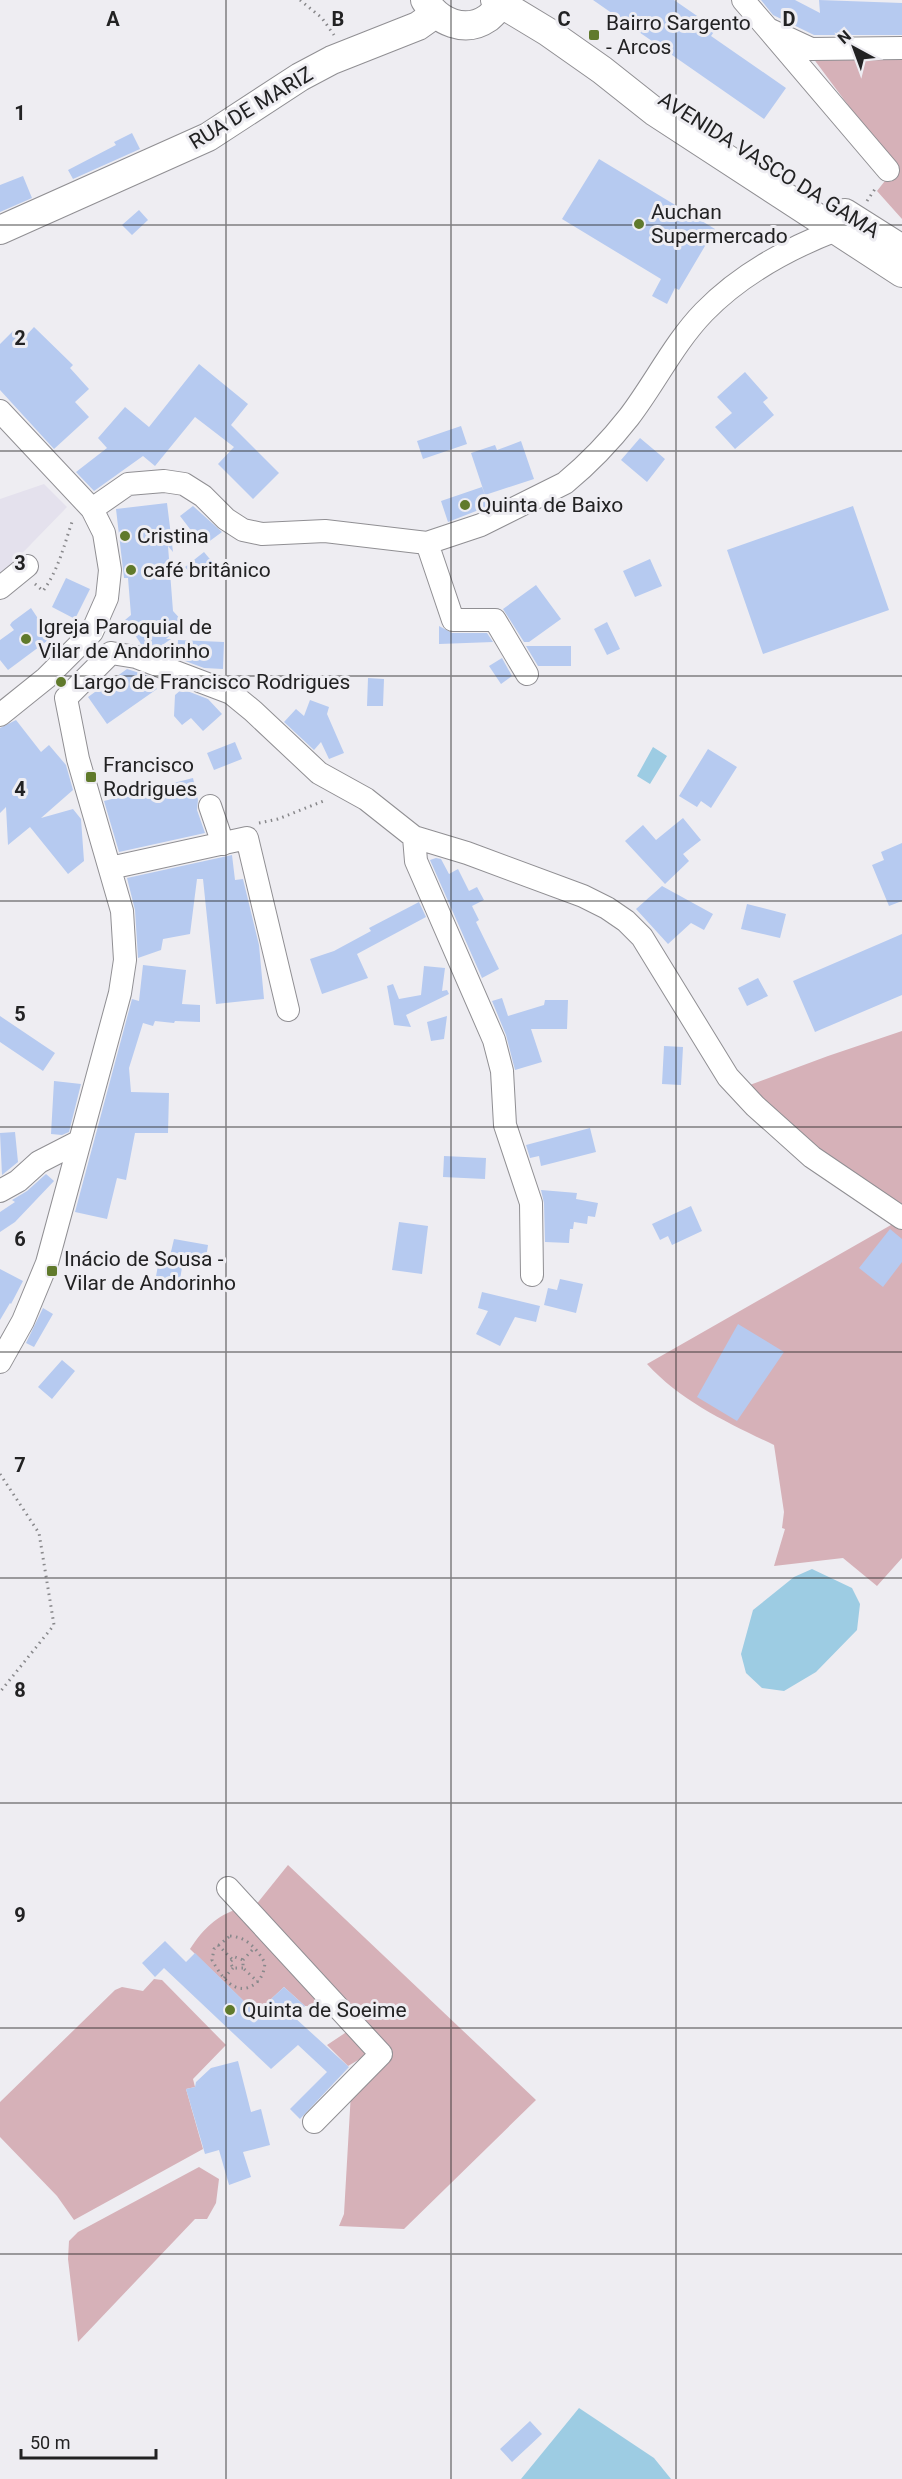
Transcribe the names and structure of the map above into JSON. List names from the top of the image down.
{
  "streets": {
    "main road": ["RUA DE MARIZ", "AVENIDA VASCO DA GAMA"]
  },
  "crossings": [
    ["RUA DE MARIZ", "AVENIDA VASCO DA GAMA"]
  ],
  "places": {
    "transit": ["Bairro Sargento - Arcos", "Francisco Rodrigues", "Inácio de Sousa - Vilar de Andorinho"],
    "other": [
      "Auchan Supermercado",
      "Quinta de Baixo",
      "Cristina",
      "café britânico",
      "Igreja Paroquial de Vilar de Andorinho",
      "Largo de Francisco Rodrigues",
      "Quinta de Soeime"
    ]
  },
  "scale_bar": "50 m",
  "north": "top left",
  "grid": {
    "columns": [
      "A",
      "B",
      "C",
      "D"
    ],
    "rows": [
      "1",
      "2",
      "3",
      "4",
      "5",
      "6",
      "7",
      "8",
      "9"
    ]
  }
}
